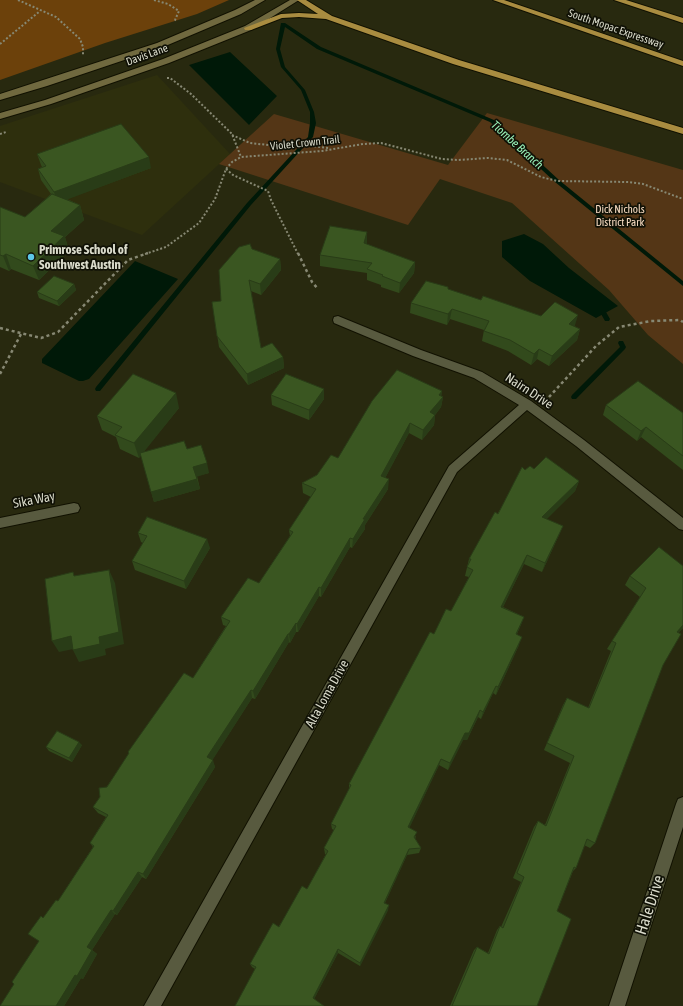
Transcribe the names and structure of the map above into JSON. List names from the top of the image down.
{
  "streets": {
    "highway": ["South Mopac Expressway"],
    "main road": ["Davis Lane"],
    "street": [
      "Nairn Drive",
      "Sika Way",
      "Alta Loma Drive",
      "Hale Drive"
    ],
    "path": ["Violet Crown Trail"]
  },
  "crossings": [
    ["Nairn Drive", "Alta Loma Drive"]
  ],
  "water": ["Tiombe Branch"],
  "parks": ["Dick Nichols District Park"],
  "places": ["Primrose School of Southwest Austin"]
}
